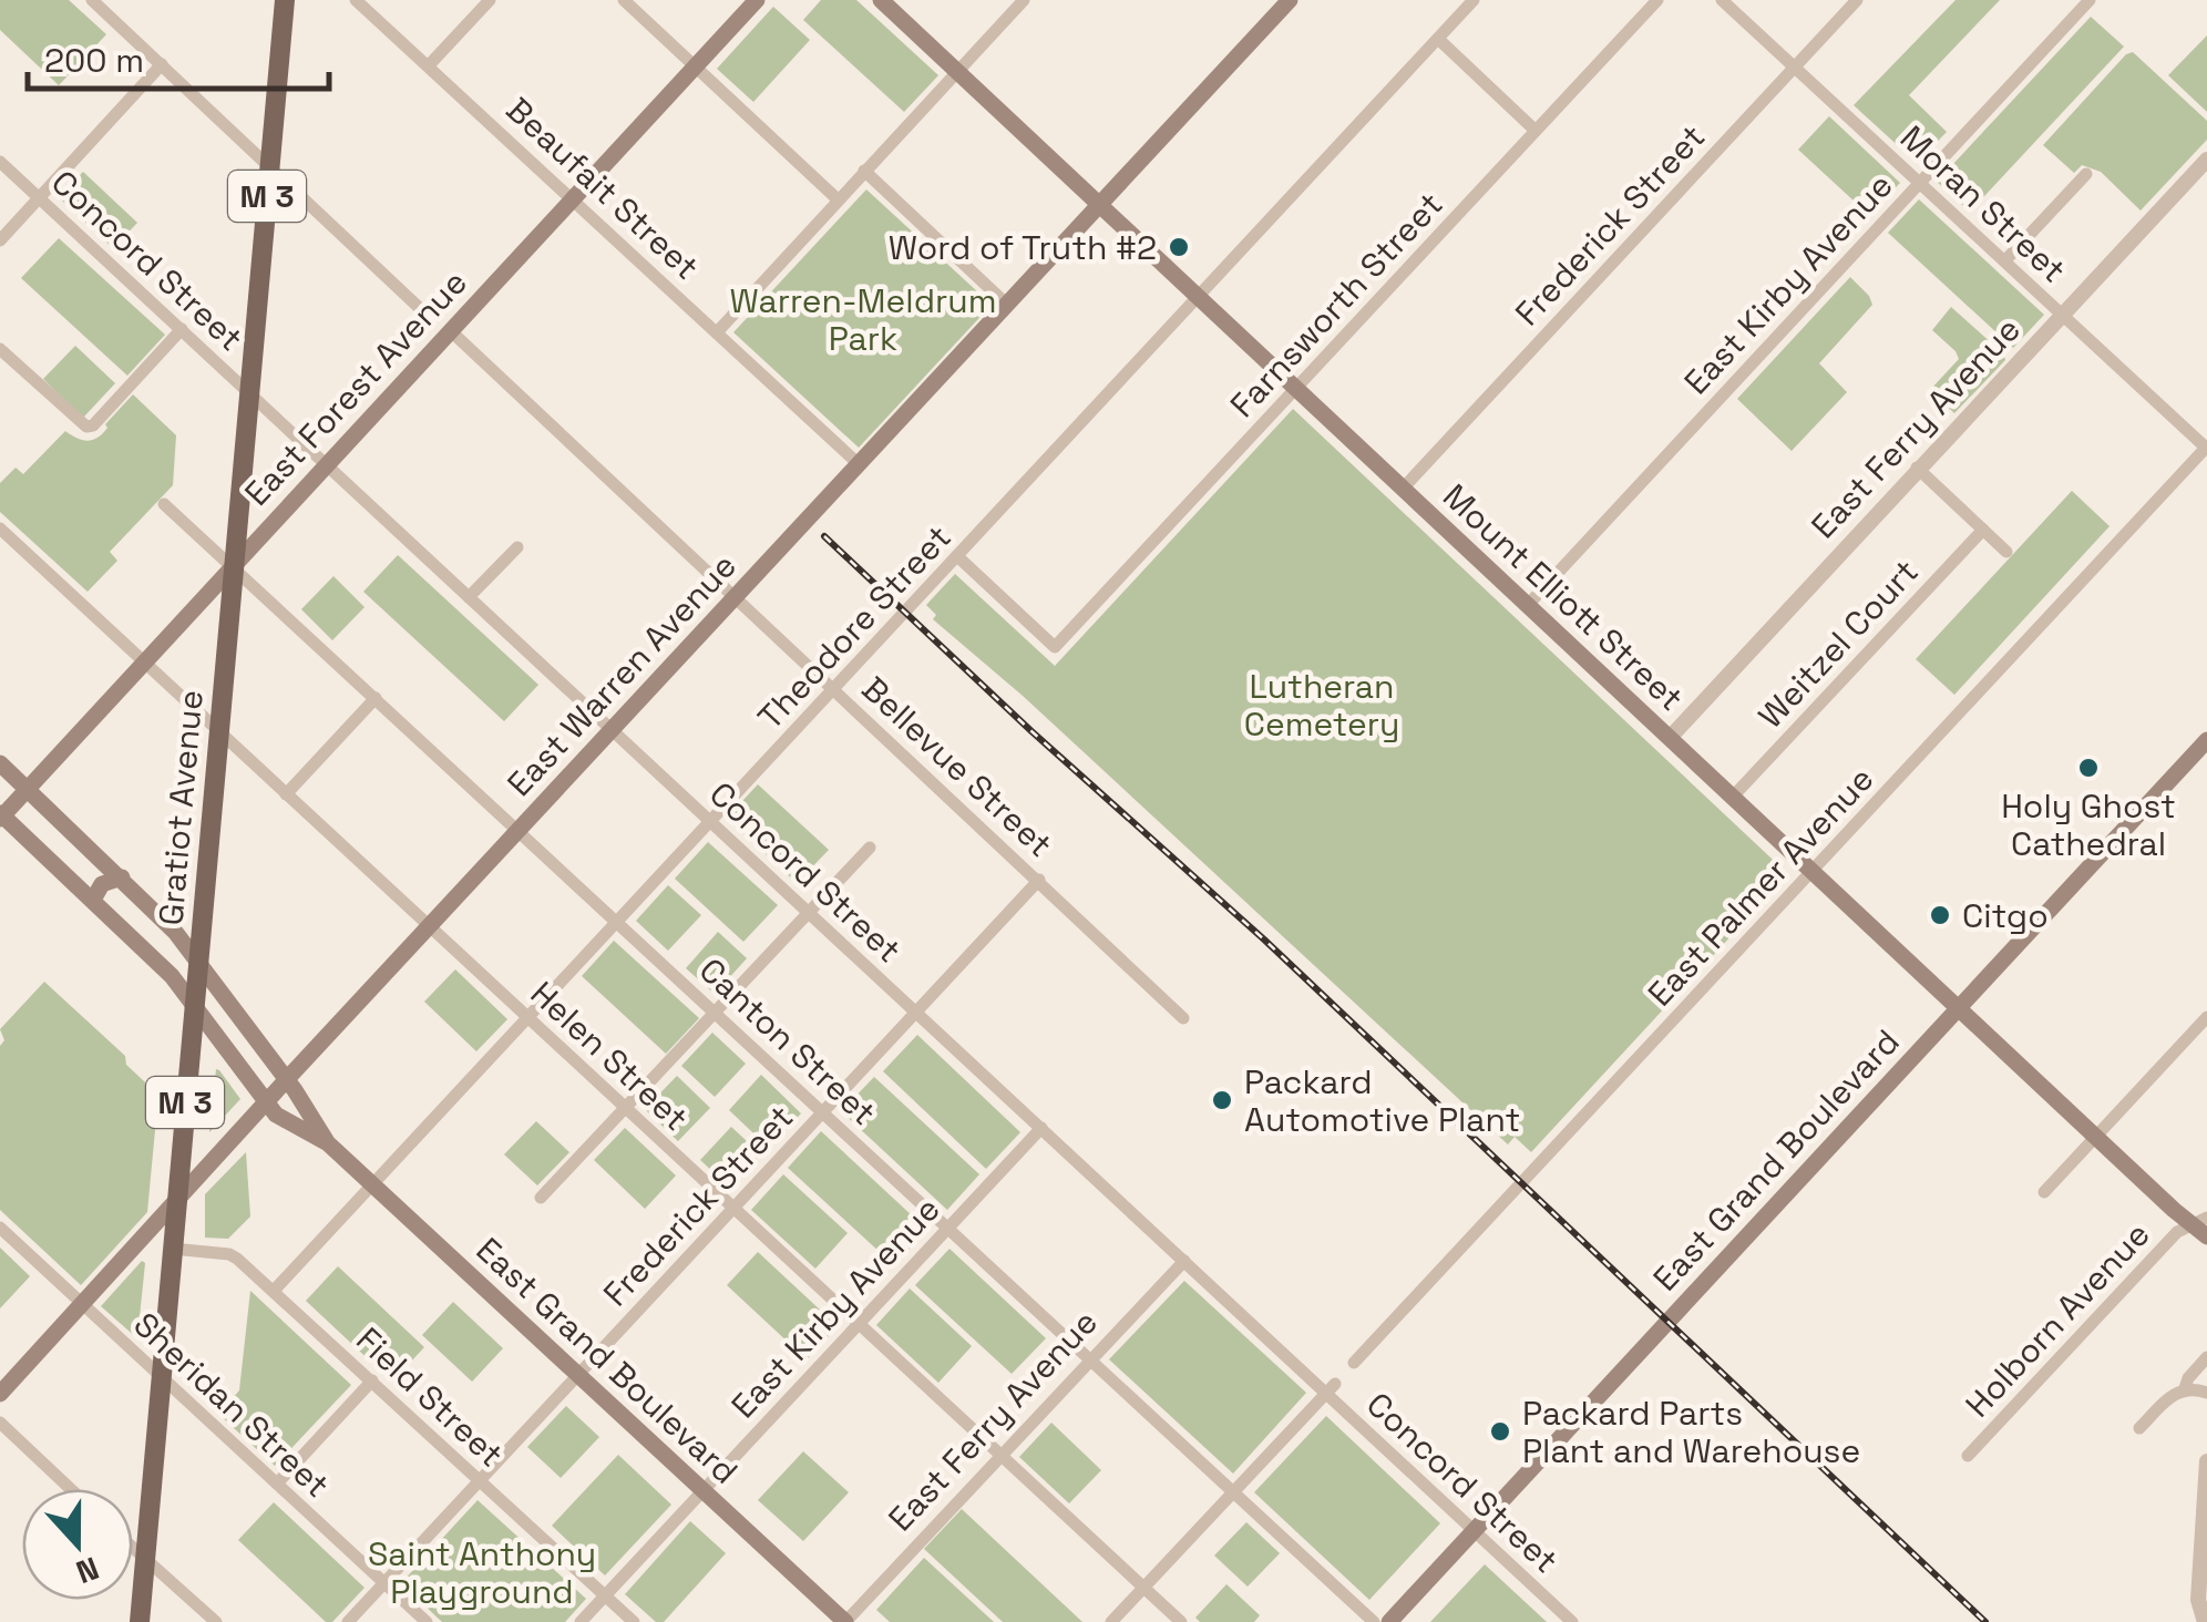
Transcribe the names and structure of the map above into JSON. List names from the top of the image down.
{
  "streets": {
    "main road": [
      "M 3",
      "East Forest Avenue",
      "Mount Elliott Street",
      "East Warren Avenue",
      "Gratiot Avenue",
      "East Grand Boulevard"
    ],
    "street": [
      "Beaufait Street",
      "Moran Street",
      "Frederick Street",
      "Concord Street",
      "East Kirby Avenue",
      "Farnsworth Street",
      "East Ferry Avenue",
      "Theodore Street",
      "Weitzel Court",
      "Bellevue Street",
      "East Palmer Avenue",
      "Canton Street",
      "Helen Street",
      "Holborn Avenue",
      "Field Street",
      "Sheridan Street"
    ]
  },
  "crossings": [
    ["Beaufait Street", "East Forest Avenue"],
    ["Beaufait Street", "East Warren Avenue"],
    ["Moran Street", "Frederick Street"],
    ["Moran Street", "East Kirby Avenue"],
    ["Moran Street", "East Ferry Avenue"],
    ["Moran Street", "East Palmer Avenue"],
    ["Frederick Street", "Concord Street"],
    ["Frederick Street", "Mount Elliott Street"],
    ["Frederick Street", "Bellevue Street"],
    ["Frederick Street", "Canton Street"],
    ["Frederick Street", "Helen Street"],
    ["Frederick Street", "East Grand Boulevard"],
    ["Frederick Street", "Field Street"],
    ["Frederick Street", "Sheridan Street"],
    ["Concord Street", "East Kirby Avenue"],
    ["Concord Street", "East Forest Avenue"],
    ["Concord Street", "East Ferry Avenue"],
    ["Concord Street", "Theodore Street"],
    ["Concord Street", "East Warren Avenue"],
    ["Concord Street", "Gratiot Avenue"],
    ["Concord Street", "East Grand Boulevard"],
    ["East Kirby Avenue", "Mount Elliott Street"],
    ["East Kirby Avenue", "Canton Street"],
    ["East Kirby Avenue", "Helen Street"],
    ["East Kirby Avenue", "East Grand Boulevard"],
    ["East Kirby Avenue", "Field Street"],
    ["Farnsworth Street", "Mount Elliott Street"],
    ["Farnsworth Street", "Theodore Street"],
    ["East Forest Avenue", "Bellevue Street"],
    ["East Forest Avenue", "Gratiot Avenue"],
    ["East Forest Avenue", "Canton Street"],
    ["East Forest Avenue", "Helen Street"],
    ["East Forest Avenue", "East Grand Boulevard"],
    ["East Ferry Avenue", "Mount Elliott Street"],
    ["East Ferry Avenue", "Canton Street"],
    ["East Ferry Avenue", "Helen Street"],
    ["East Ferry Avenue", "East Grand Boulevard"],
    ["Mount Elliott Street", "Theodore Street"],
    ["Mount Elliott Street", "Weitzel Court"],
    ["Mount Elliott Street", "East Warren Avenue"],
    ["Mount Elliott Street", "East Palmer Avenue"],
    ["Mount Elliott Street", "East Grand Boulevard"],
    ["Mount Elliott Street", "Holborn Avenue"],
    ["Theodore Street", "Bellevue Street"],
    ["Theodore Street", "Canton Street"],
    ["Theodore Street", "Helen Street"],
    ["Theodore Street", "East Grand Boulevard"],
    ["Theodore Street", "Field Street"],
    ["East Warren Avenue", "Bellevue Street"],
    ["East Warren Avenue", "Gratiot Avenue"],
    ["East Warren Avenue", "Canton Street"],
    ["East Warren Avenue", "Helen Street"],
    ["East Warren Avenue", "East Grand Boulevard"],
    ["East Warren Avenue", "Sheridan Street"],
    ["Gratiot Avenue", "Canton Street"],
    ["Gratiot Avenue", "Helen Street"],
    ["Gratiot Avenue", "East Grand Boulevard"],
    ["Gratiot Avenue", "Field Street"],
    ["Gratiot Avenue", "Sheridan Street"]
  ],
  "parks": ["Warren-Meldrum Park", "Lutheran Cemetery", "Saint Anthony Playground"],
  "places": [
    "Word of Truth #2",
    "Holy Ghost Cathedral",
    "Citgo",
    "Packard Automotive Plant",
    "Packard Parts Plant and Warehouse"
  ],
  "scale_bar": "200 m",
  "north": "bottom"
}
